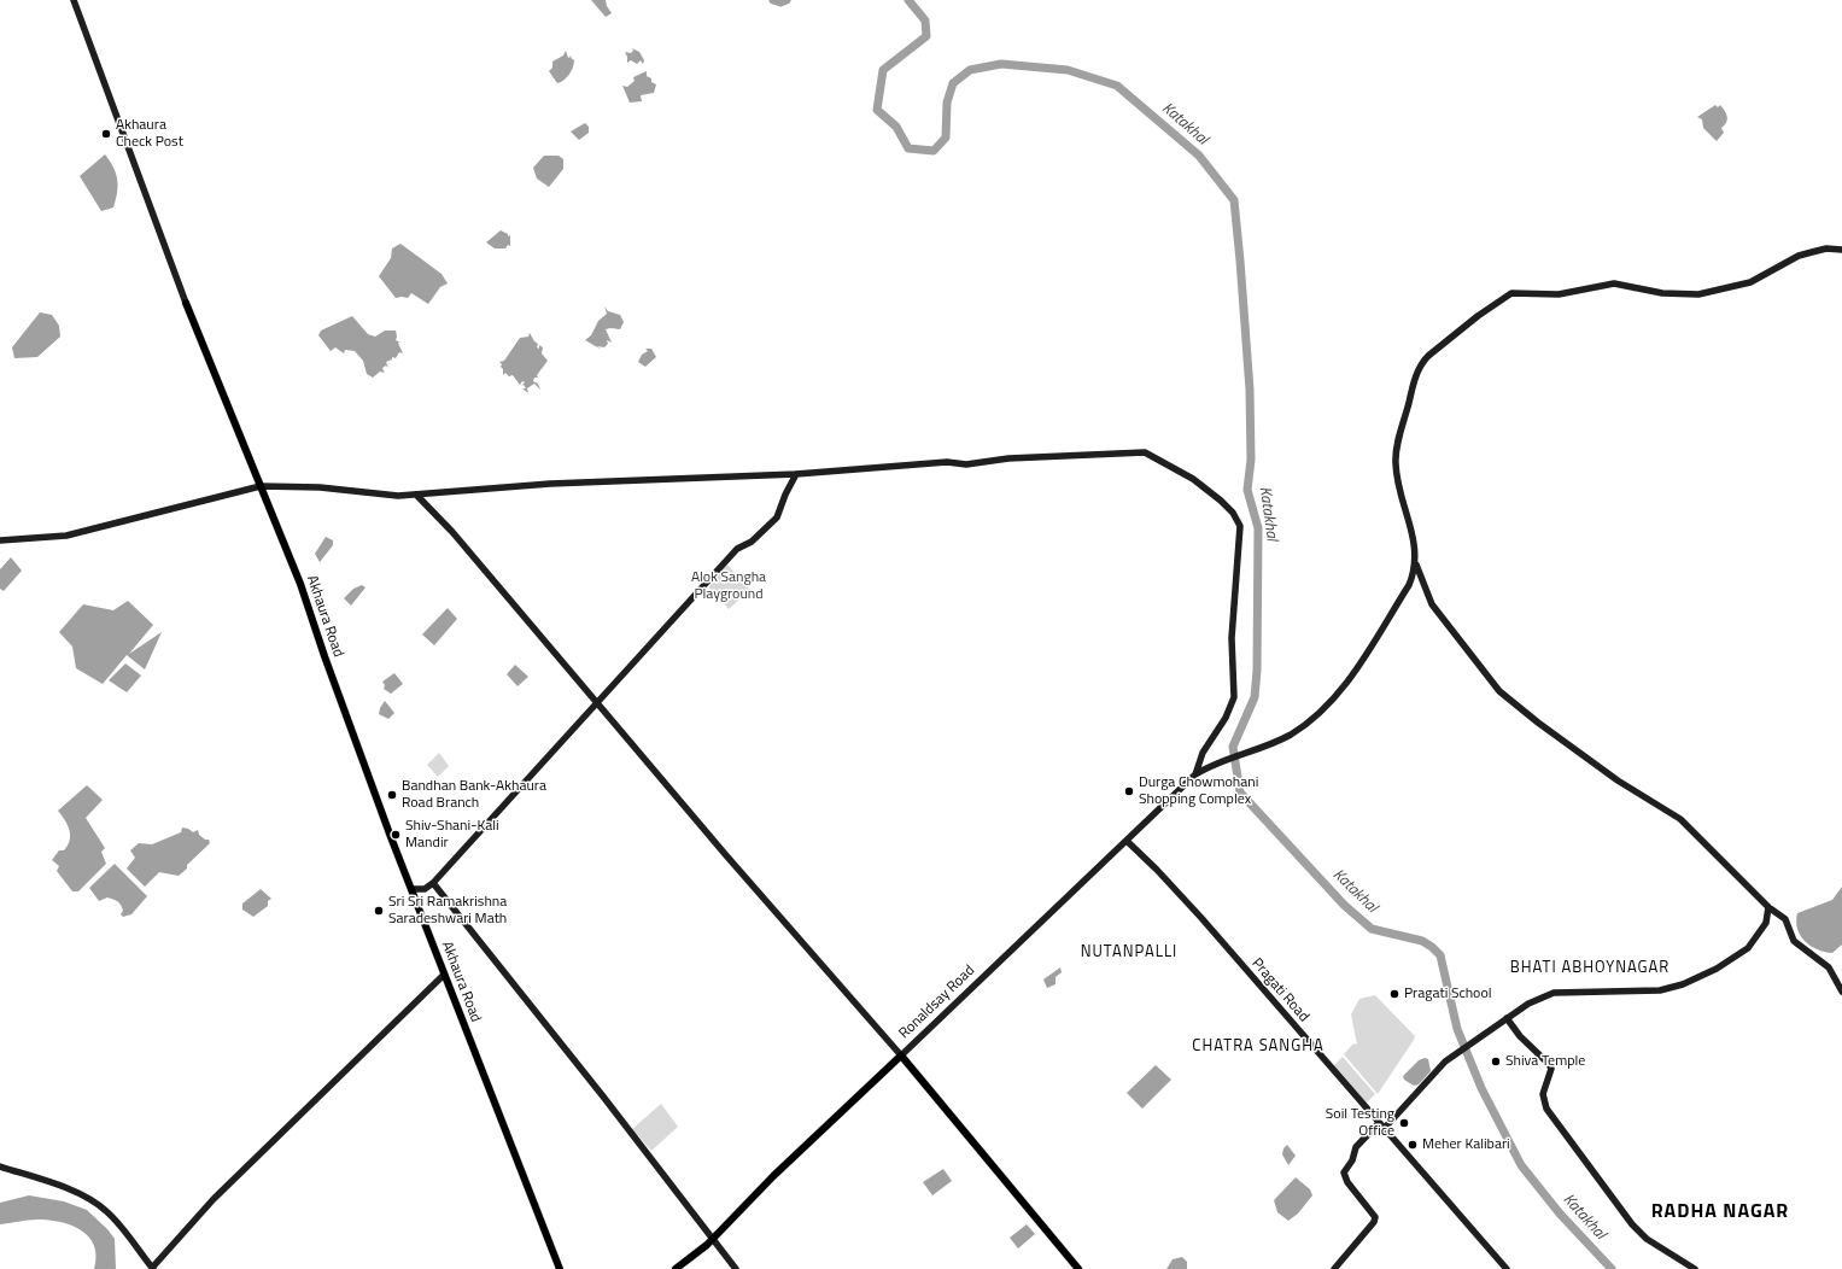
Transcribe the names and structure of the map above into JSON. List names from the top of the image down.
{
  "streets": {
    "main road": ["Akhaura Road", "Ronaldsay Road"],
    "street": ["Pragati Road"]
  },
  "crossings": [
    ["Pragati Road", "Ronaldsay Road"]
  ],
  "districts": [
    "NUTANPALLI",
    "BHATI ABHOYNAGAR",
    "CHATRA SANGHA",
    "RADHA NAGAR"
  ],
  "water": ["Katakhal"],
  "parks": ["Alok Sangha Playground"],
  "places": [
    "Akhaura Check Post",
    "Durga Chowmohani Shopping Complex",
    "Bandhan Bank-Akhaura Road Branch",
    "Shiv-Shani-Kali Mandir",
    "Sri Sri Ramakrishna Saradeshwari Math",
    "Pragati School",
    "Shiva Temple",
    "Soil Testing Office",
    "Meher Kalibari"
  ]
}
